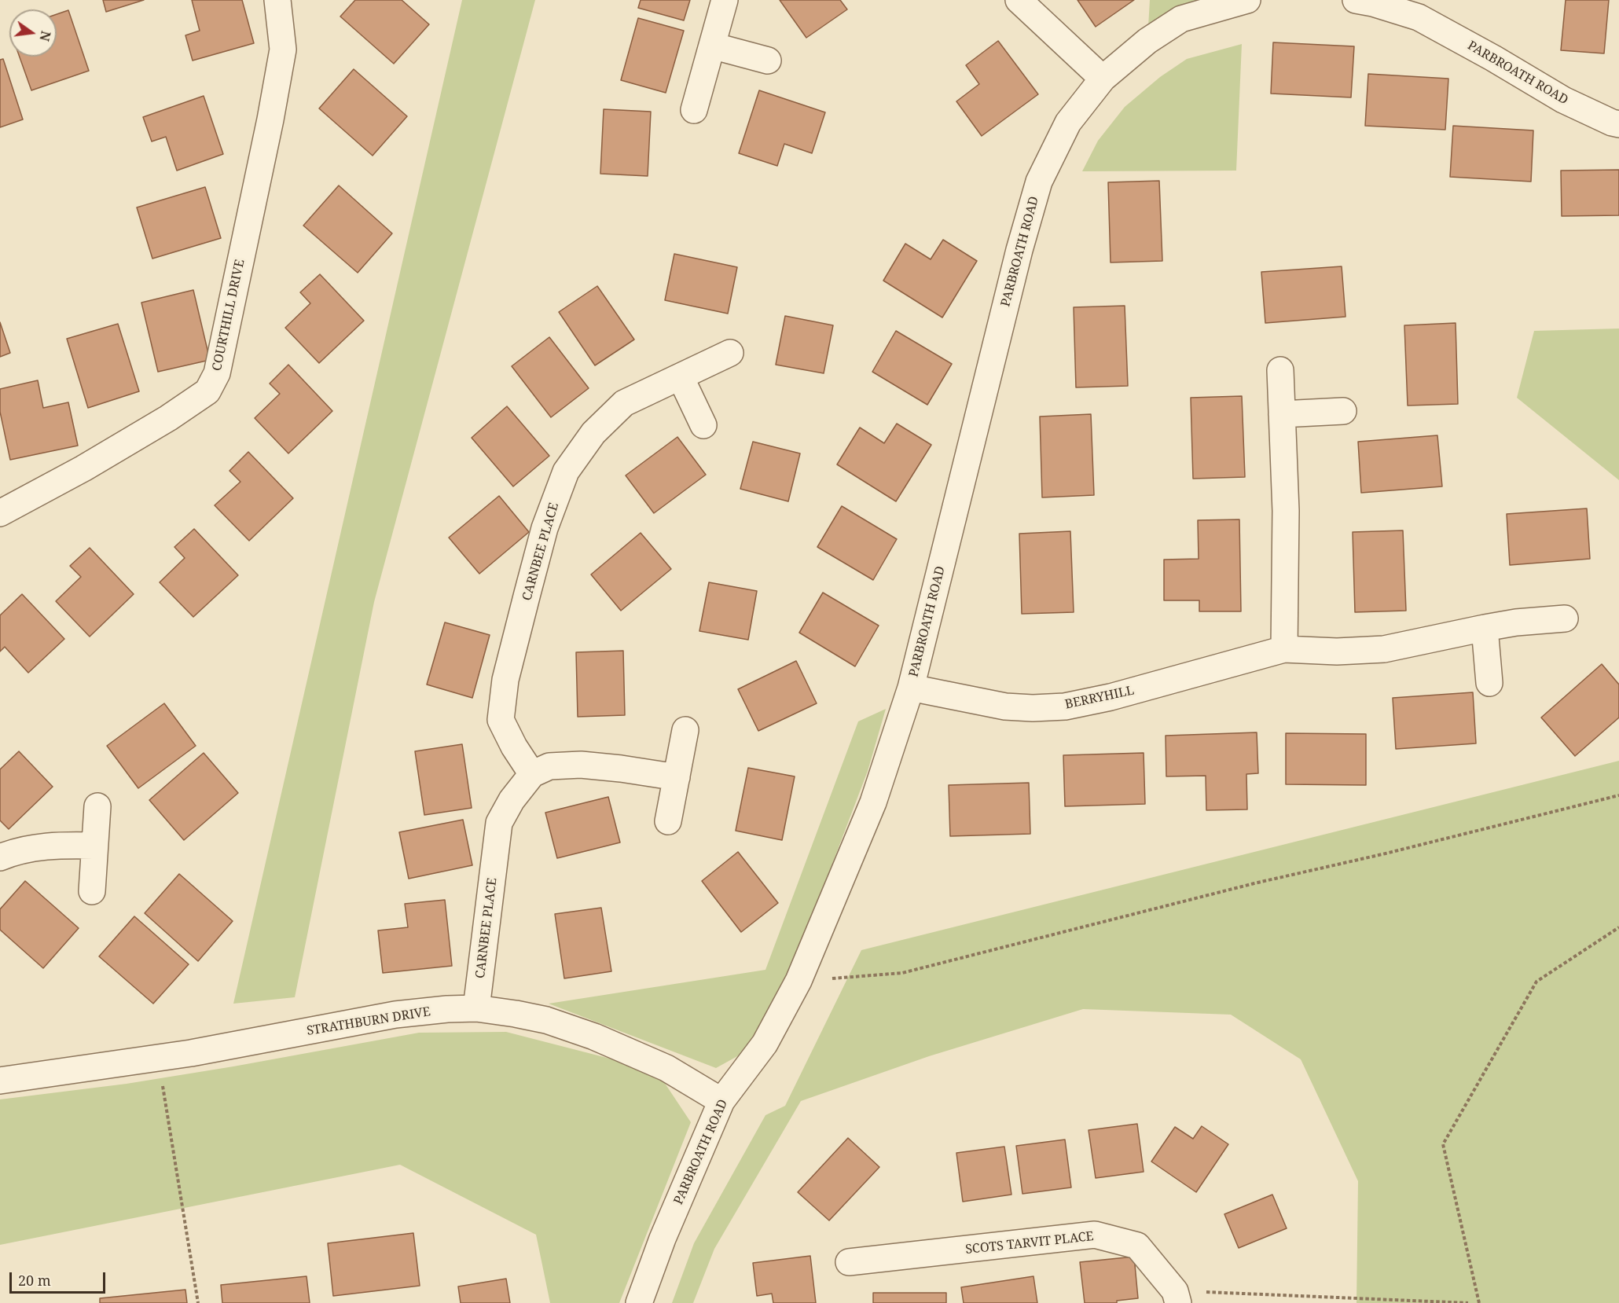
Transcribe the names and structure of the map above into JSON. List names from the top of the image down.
{
  "streets": {
    "street": [
      "PARBROATH ROAD",
      "COURTHILL DRIVE",
      "CARNBEE PLACE",
      "BERRYHILL",
      "STRATHBURN DRIVE",
      "SCOTS TARVIT PLACE"
    ]
  },
  "crossings": [
    ["PARBROATH ROAD", "BERRYHILL"],
    ["PARBROATH ROAD", "STRATHBURN DRIVE"],
    ["CARNBEE PLACE", "STRATHBURN DRIVE"]
  ],
  "scale_bar": "20 m",
  "north": "right"
}
